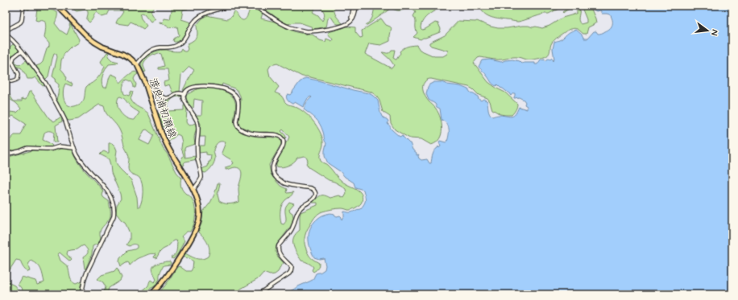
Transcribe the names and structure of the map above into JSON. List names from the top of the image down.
{
  "streets": {
    "main road": ["渡良浦初瀬線"]
  },
  "north": "right"
}
